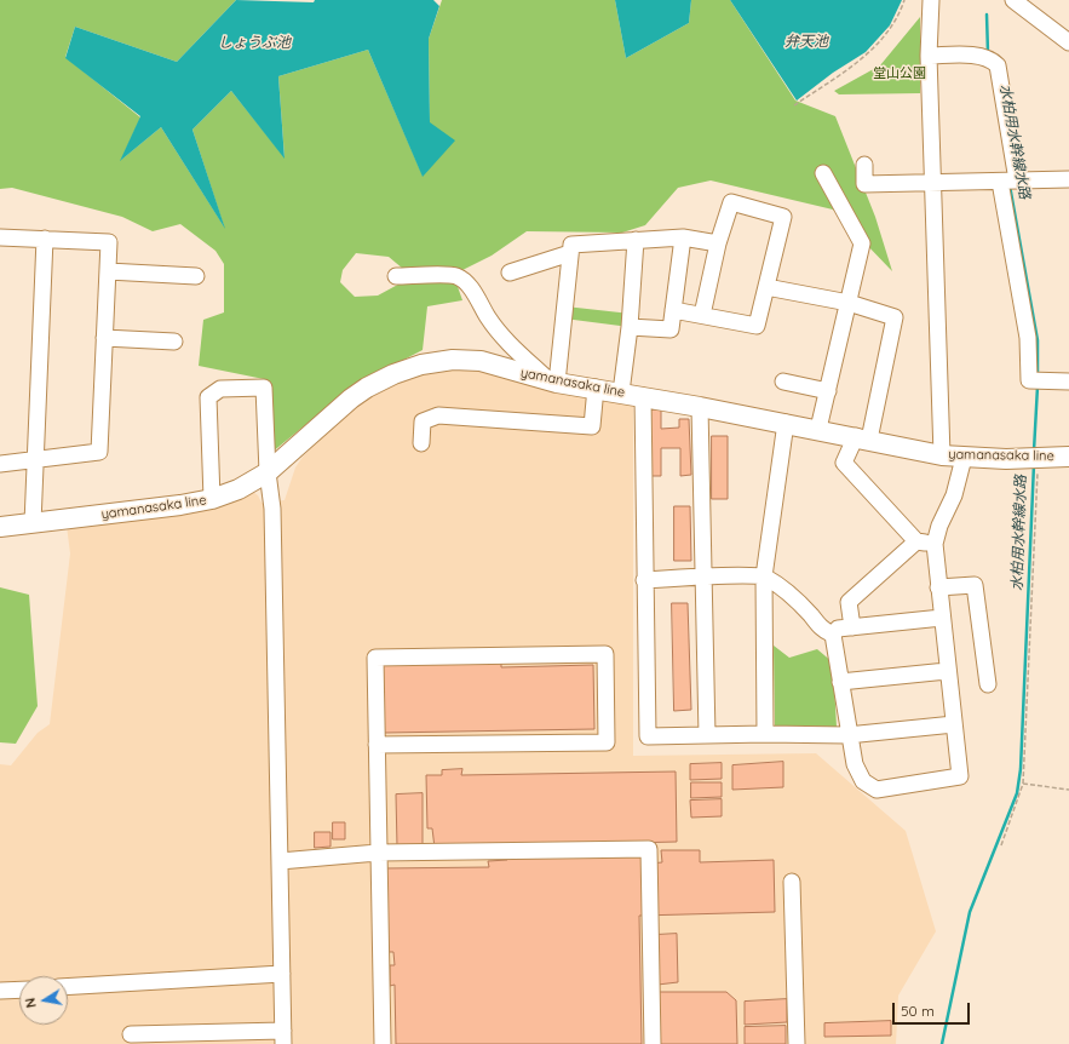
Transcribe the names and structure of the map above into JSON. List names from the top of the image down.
{
  "streets": {
    "main road": ["yamanasaka line"]
  },
  "water": ["弁天池", "しょうぶ池", "水柏用水幹線水路"],
  "parks": ["堂山公園"],
  "scale_bar": "50 m",
  "north": "left"
}
